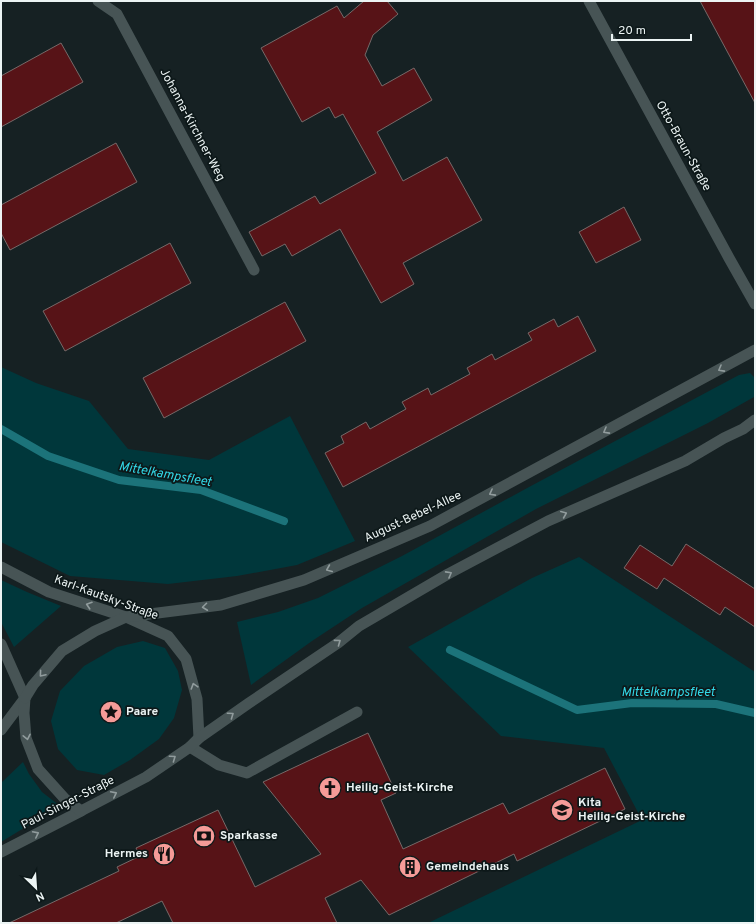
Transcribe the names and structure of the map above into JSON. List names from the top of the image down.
{
  "streets": {
    "street": [
      "Johanna-Kirchner-Weg",
      "Otto-Braun-Straße",
      "August-Bebel-Allee",
      "Karl-Kautsky-Straße",
      "Paul-Singer-Straße"
    ]
  },
  "crossings": [
    ["August-Bebel-Allee", "Karl-Kautsky-Straße"]
  ],
  "one_way": ["Karl-Kautsky-Straße", "Paul-Singer-Straße"],
  "water": ["Mittelkampsfleet"],
  "places": {
    "place": ["Paare"],
    "church": ["Heilig-Geist-Kirche"],
    "school or university": ["Kita Heilig-Geist-Kirche"],
    "bank": ["Sparkasse"],
    "restaurant": ["Hermes"],
    "building": ["Gemeindehaus"]
  },
  "scale_bar": "20 m",
  "north": "bottom right"
}
